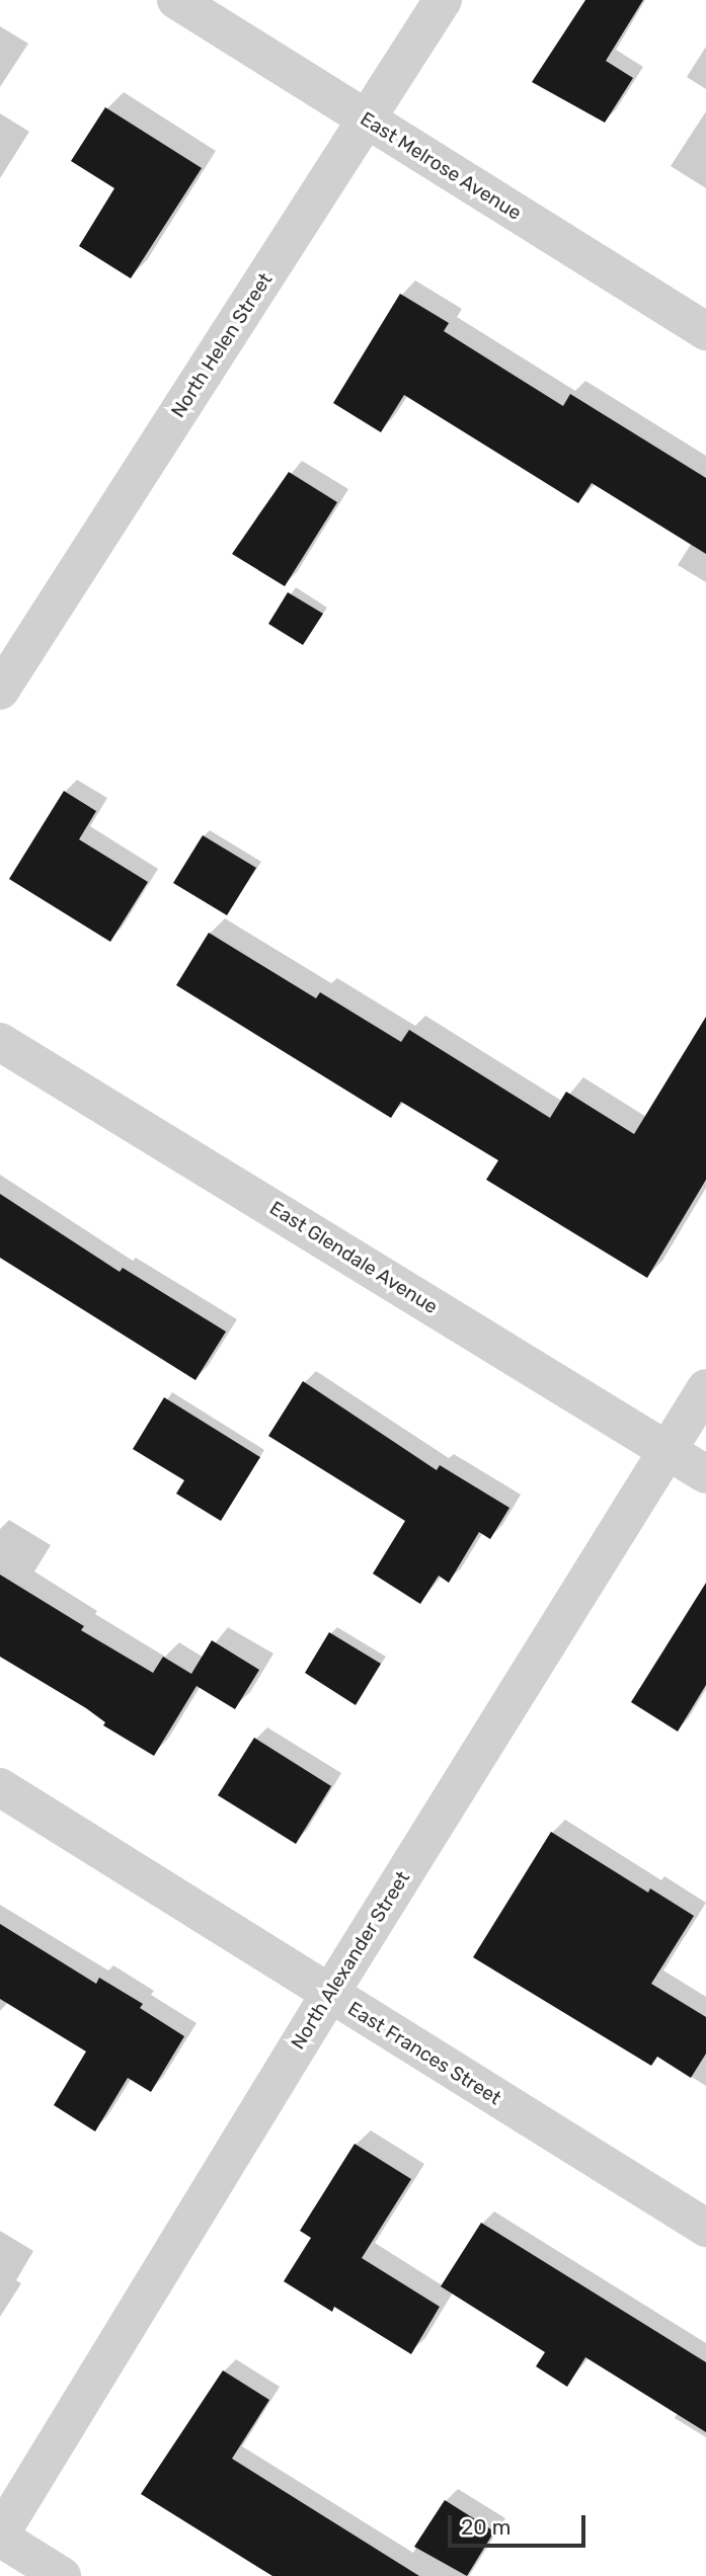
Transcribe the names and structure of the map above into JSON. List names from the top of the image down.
{
  "streets": {
    "street": [
      "East Melrose Avenue",
      "North Helen Street",
      "East Glendale Avenue",
      "North Alexander Street",
      "East Frances Street"
    ]
  },
  "crossings": [
    ["East Melrose Avenue", "North Helen Street"],
    ["East Glendale Avenue", "North Alexander Street"],
    ["North Alexander Street", "East Frances Street"]
  ],
  "scale_bar": "20 m"
}
